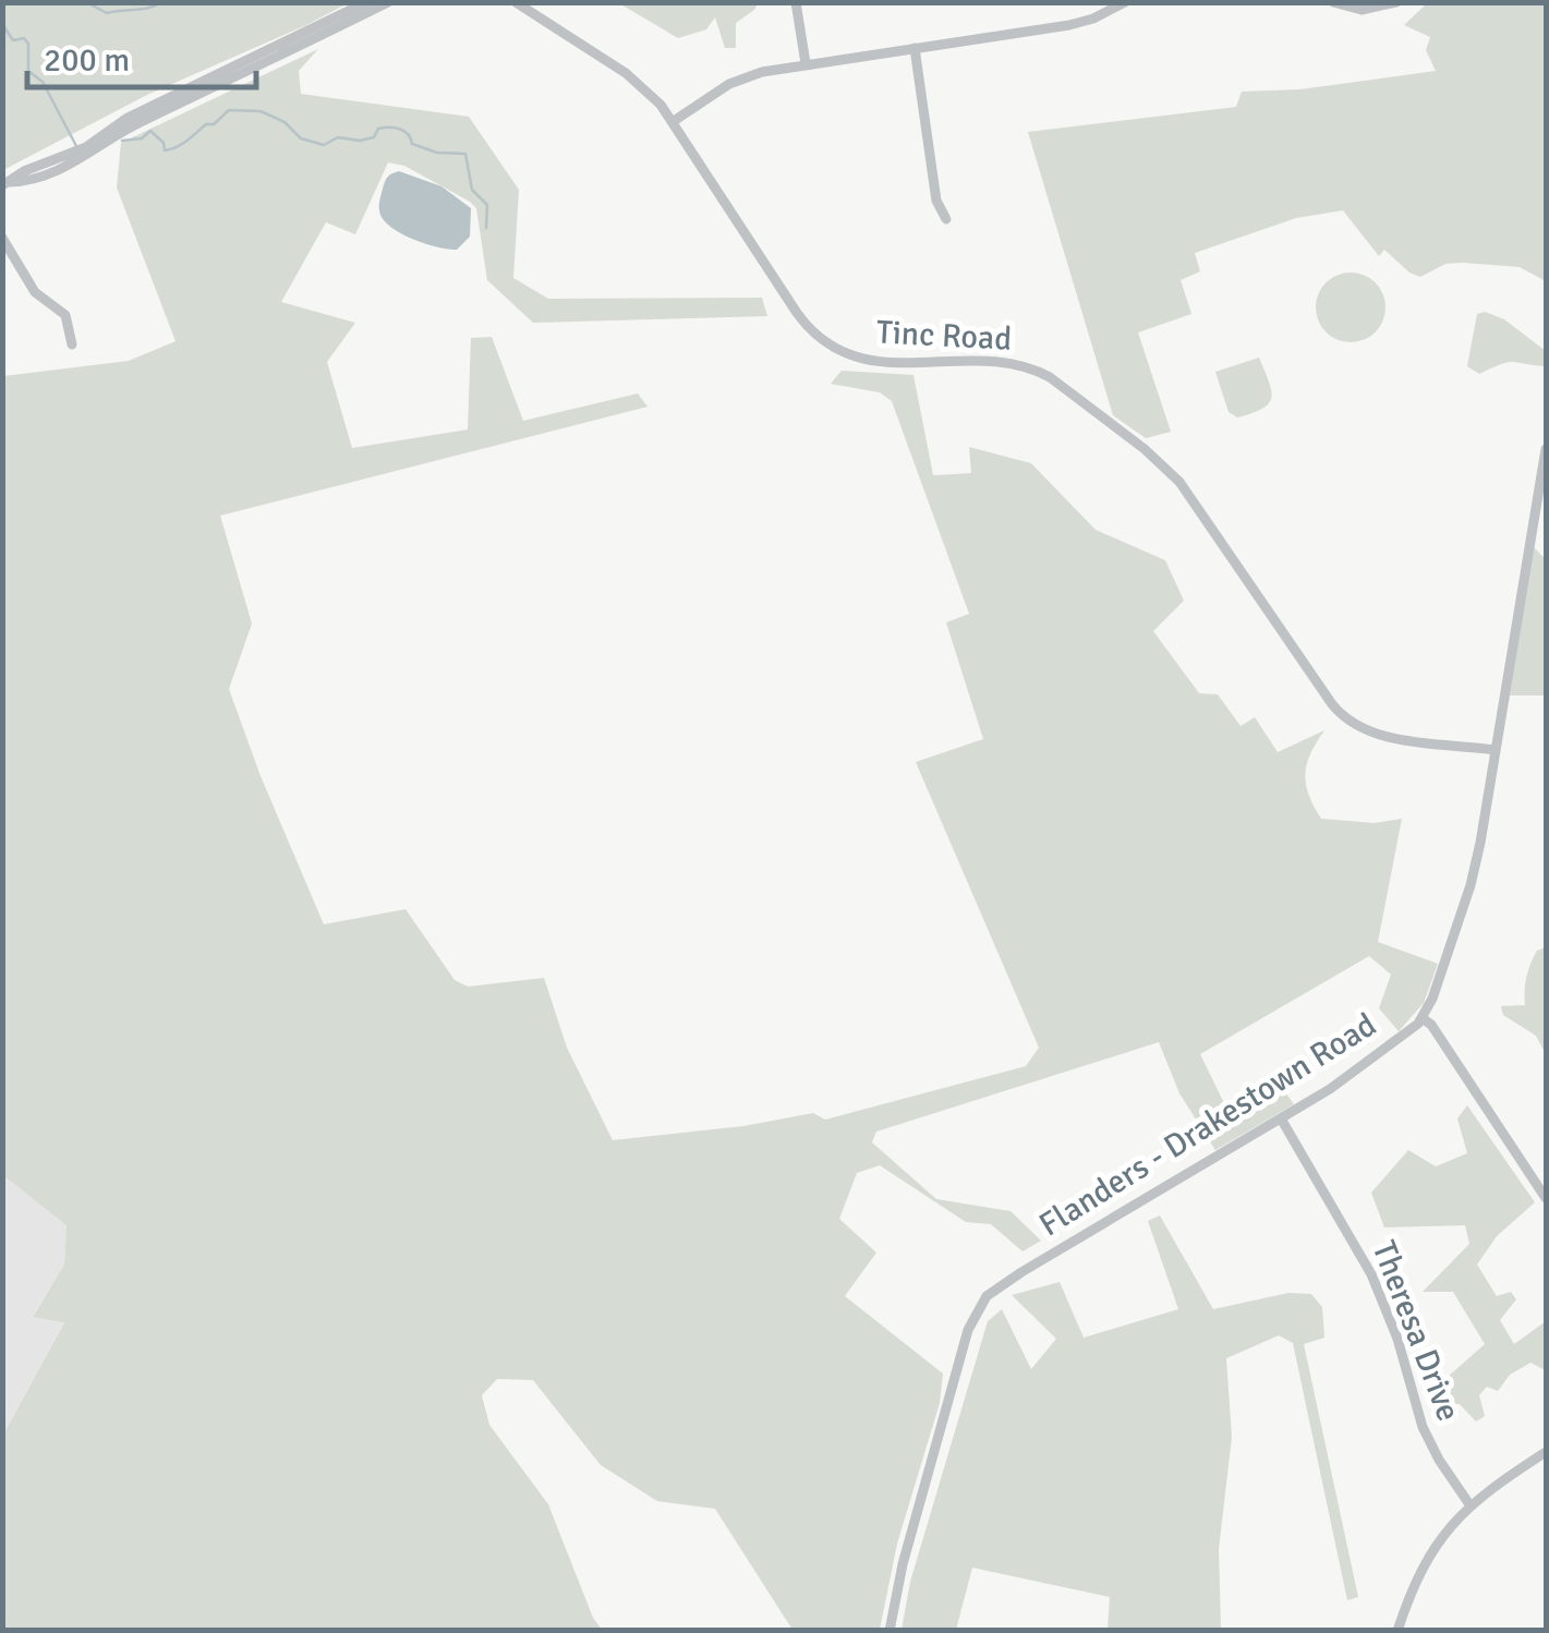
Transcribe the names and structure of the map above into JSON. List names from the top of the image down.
{
  "streets": {
    "street": ["Tinc Road", "Flanders - Drakestown Road", "Theresa Drive"]
  },
  "crossings": [
    ["Tinc Road", "Flanders - Drakestown Road"],
    ["Flanders - Drakestown Road", "Theresa Drive"]
  ],
  "scale_bar": "200 m"
}
